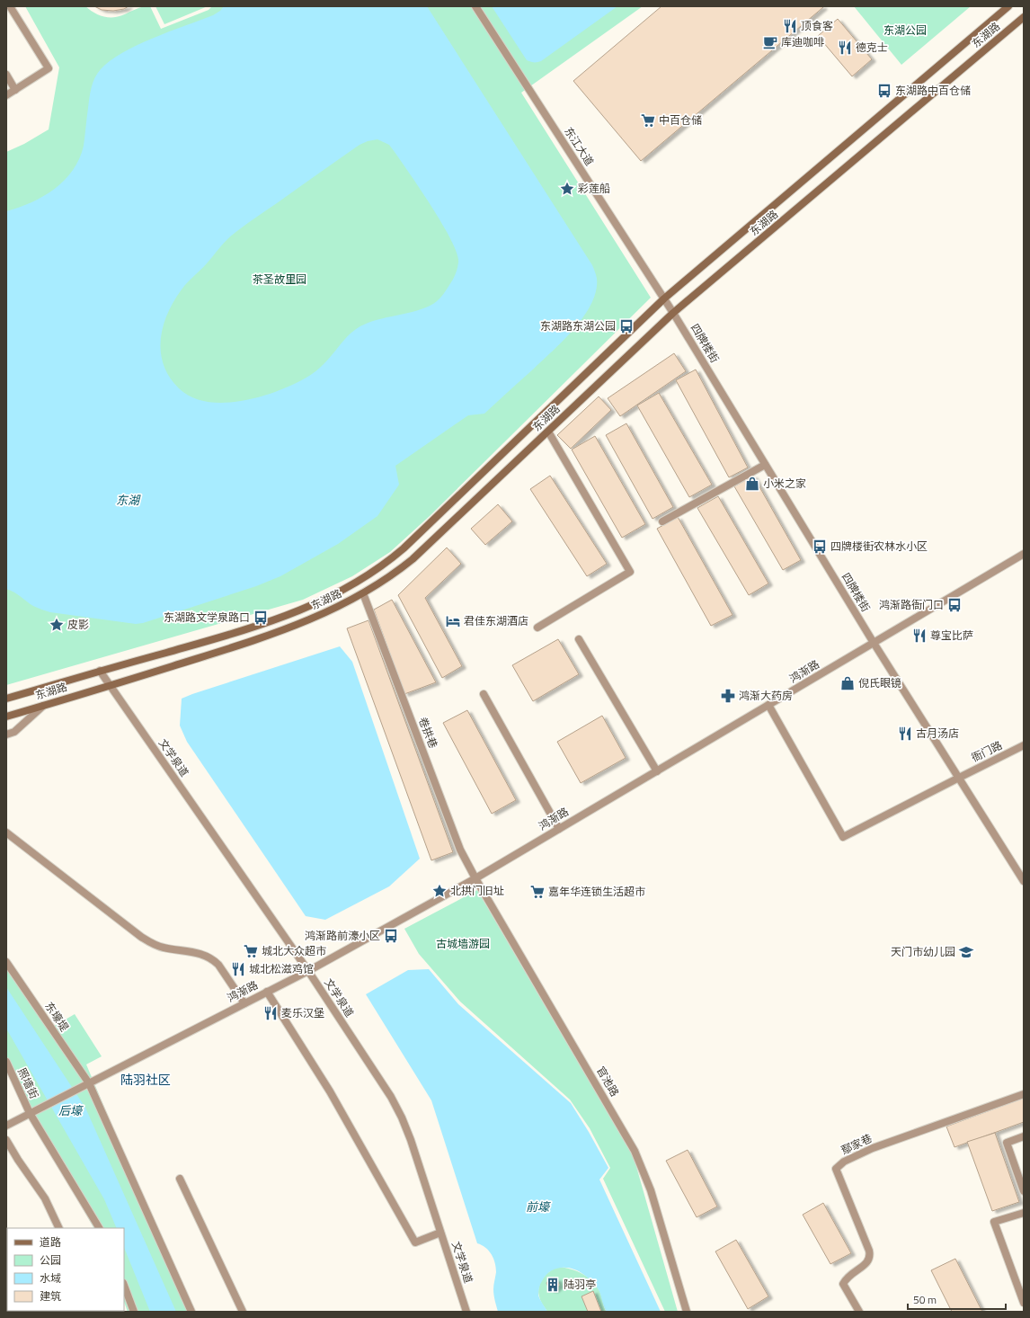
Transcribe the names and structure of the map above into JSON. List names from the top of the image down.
{
  "streets": {
    "main road": ["东湖路"],
    "street": [
      "东江大道",
      "四牌楼街",
      "鸿渐路",
      "卷拱巷",
      "衙门路",
      "文学泉道",
      "东壕堤",
      "官池路",
      "照墙街",
      "鄢家巷"
    ]
  },
  "crossings": [
    ["东湖路", "东江大道"],
    ["东湖路", "四牌楼街"],
    ["东湖路", "卷拱巷"],
    ["东湖路", "文学泉道"],
    ["东江大道", "四牌楼街"],
    ["四牌楼街", "鸿渐路"],
    ["四牌楼街", "衙门路"],
    ["鸿渐路", "卷拱巷"],
    ["鸿渐路", "衙门路"],
    ["鸿渐路", "文学泉道"],
    ["鸿渐路", "东壕堤"],
    ["鸿渐路", "官池路"],
    ["鸿渐路", "照墙街"],
    ["卷拱巷", "官池路"]
  ],
  "districts": ["陆羽社区"],
  "water": ["东湖", "后壕", "前壕"],
  "parks": ["东湖公园", "茶圣故里园", "古城墙游园"],
  "places": {
    "restaurant": [
      "顶食客",
      "德克士",
      "尊宝比萨",
      "古月汤店",
      "城北松滋鸡馆",
      "麦乐汉堡"
    ],
    "cafe": ["库迪咖啡"],
    "bus stop": [
      "东湖路中百仓储",
      "东湖路东湖公园",
      "四牌楼街农林水小区",
      "鸿渐路衙门口",
      "东湖路文学泉路口",
      "鸿渐路前濠小区"
    ],
    "supermarket": ["中百仓储", "嘉年华连锁生活超市", "城北大众超市"],
    "place": ["彩莲船", "皮影", "北拱门旧址"],
    "shop": ["小米之家", "倪氏眼镜"],
    "hotel": ["君佳东湖酒店"],
    "pharmacy": ["鸿渐大药房"],
    "school or university": ["天门市幼儿园"],
    "building": ["陆羽亭"]
  },
  "legend": [
    "道路",
    "公园",
    "水域",
    "建筑"
  ],
  "scale_bar": "50 m"
}
